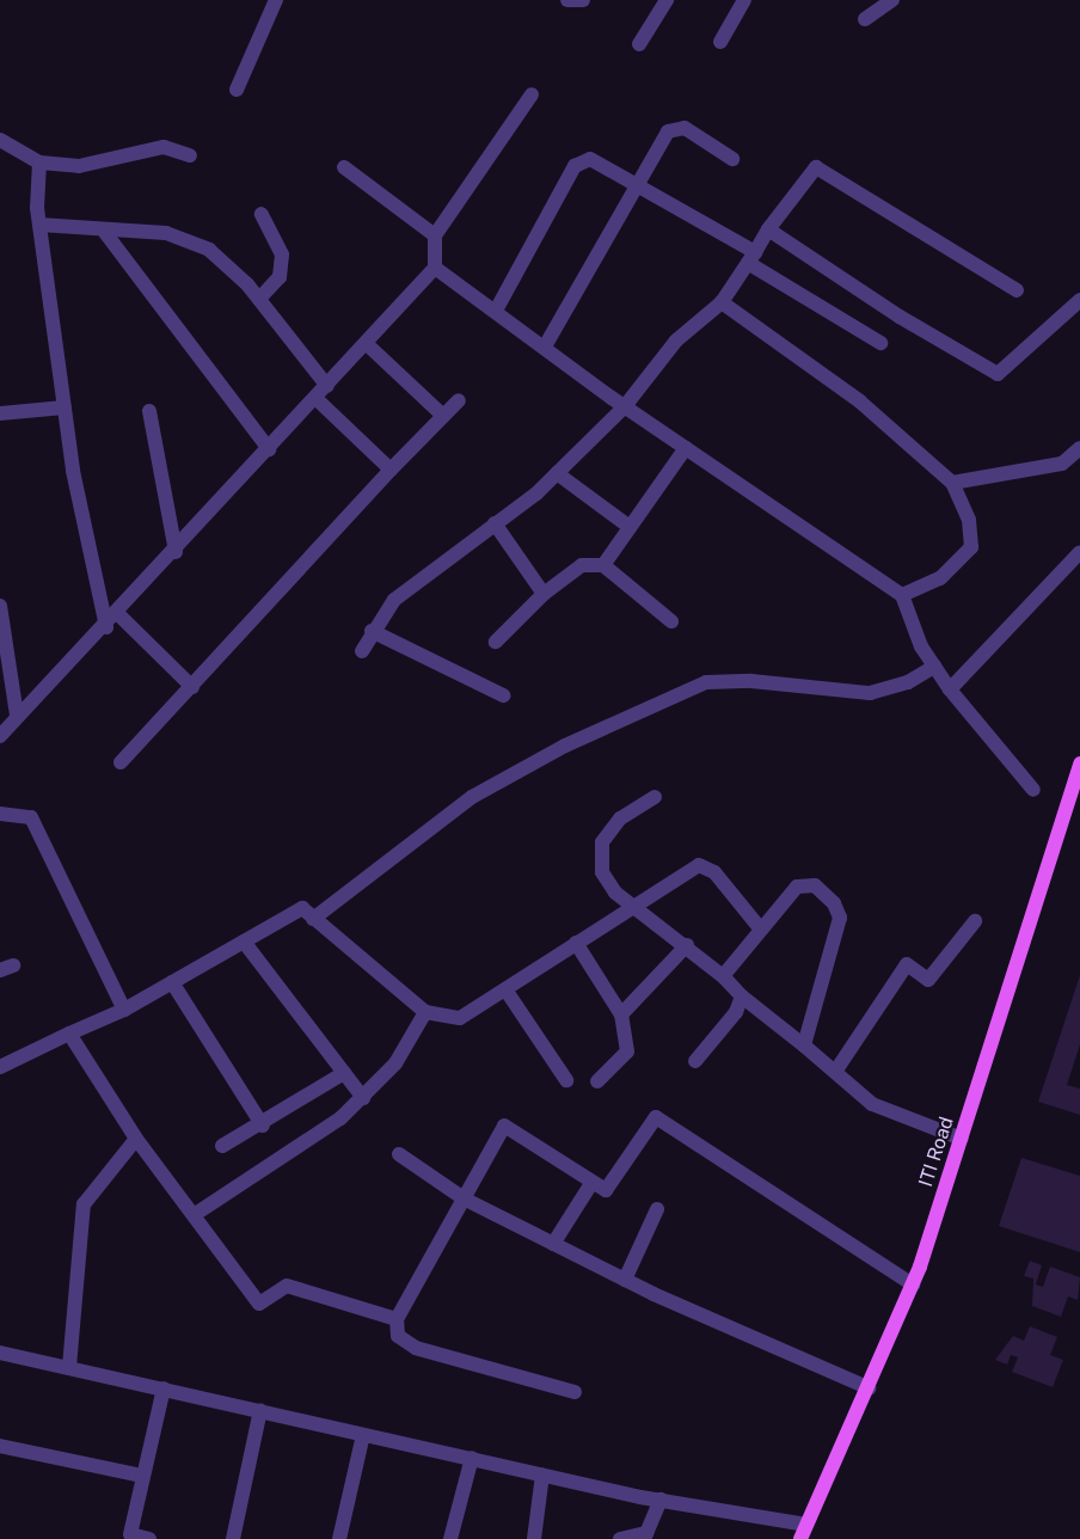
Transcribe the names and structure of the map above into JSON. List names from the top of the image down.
{
  "streets": {
    "main road": ["ITI Road"]
  }
}
